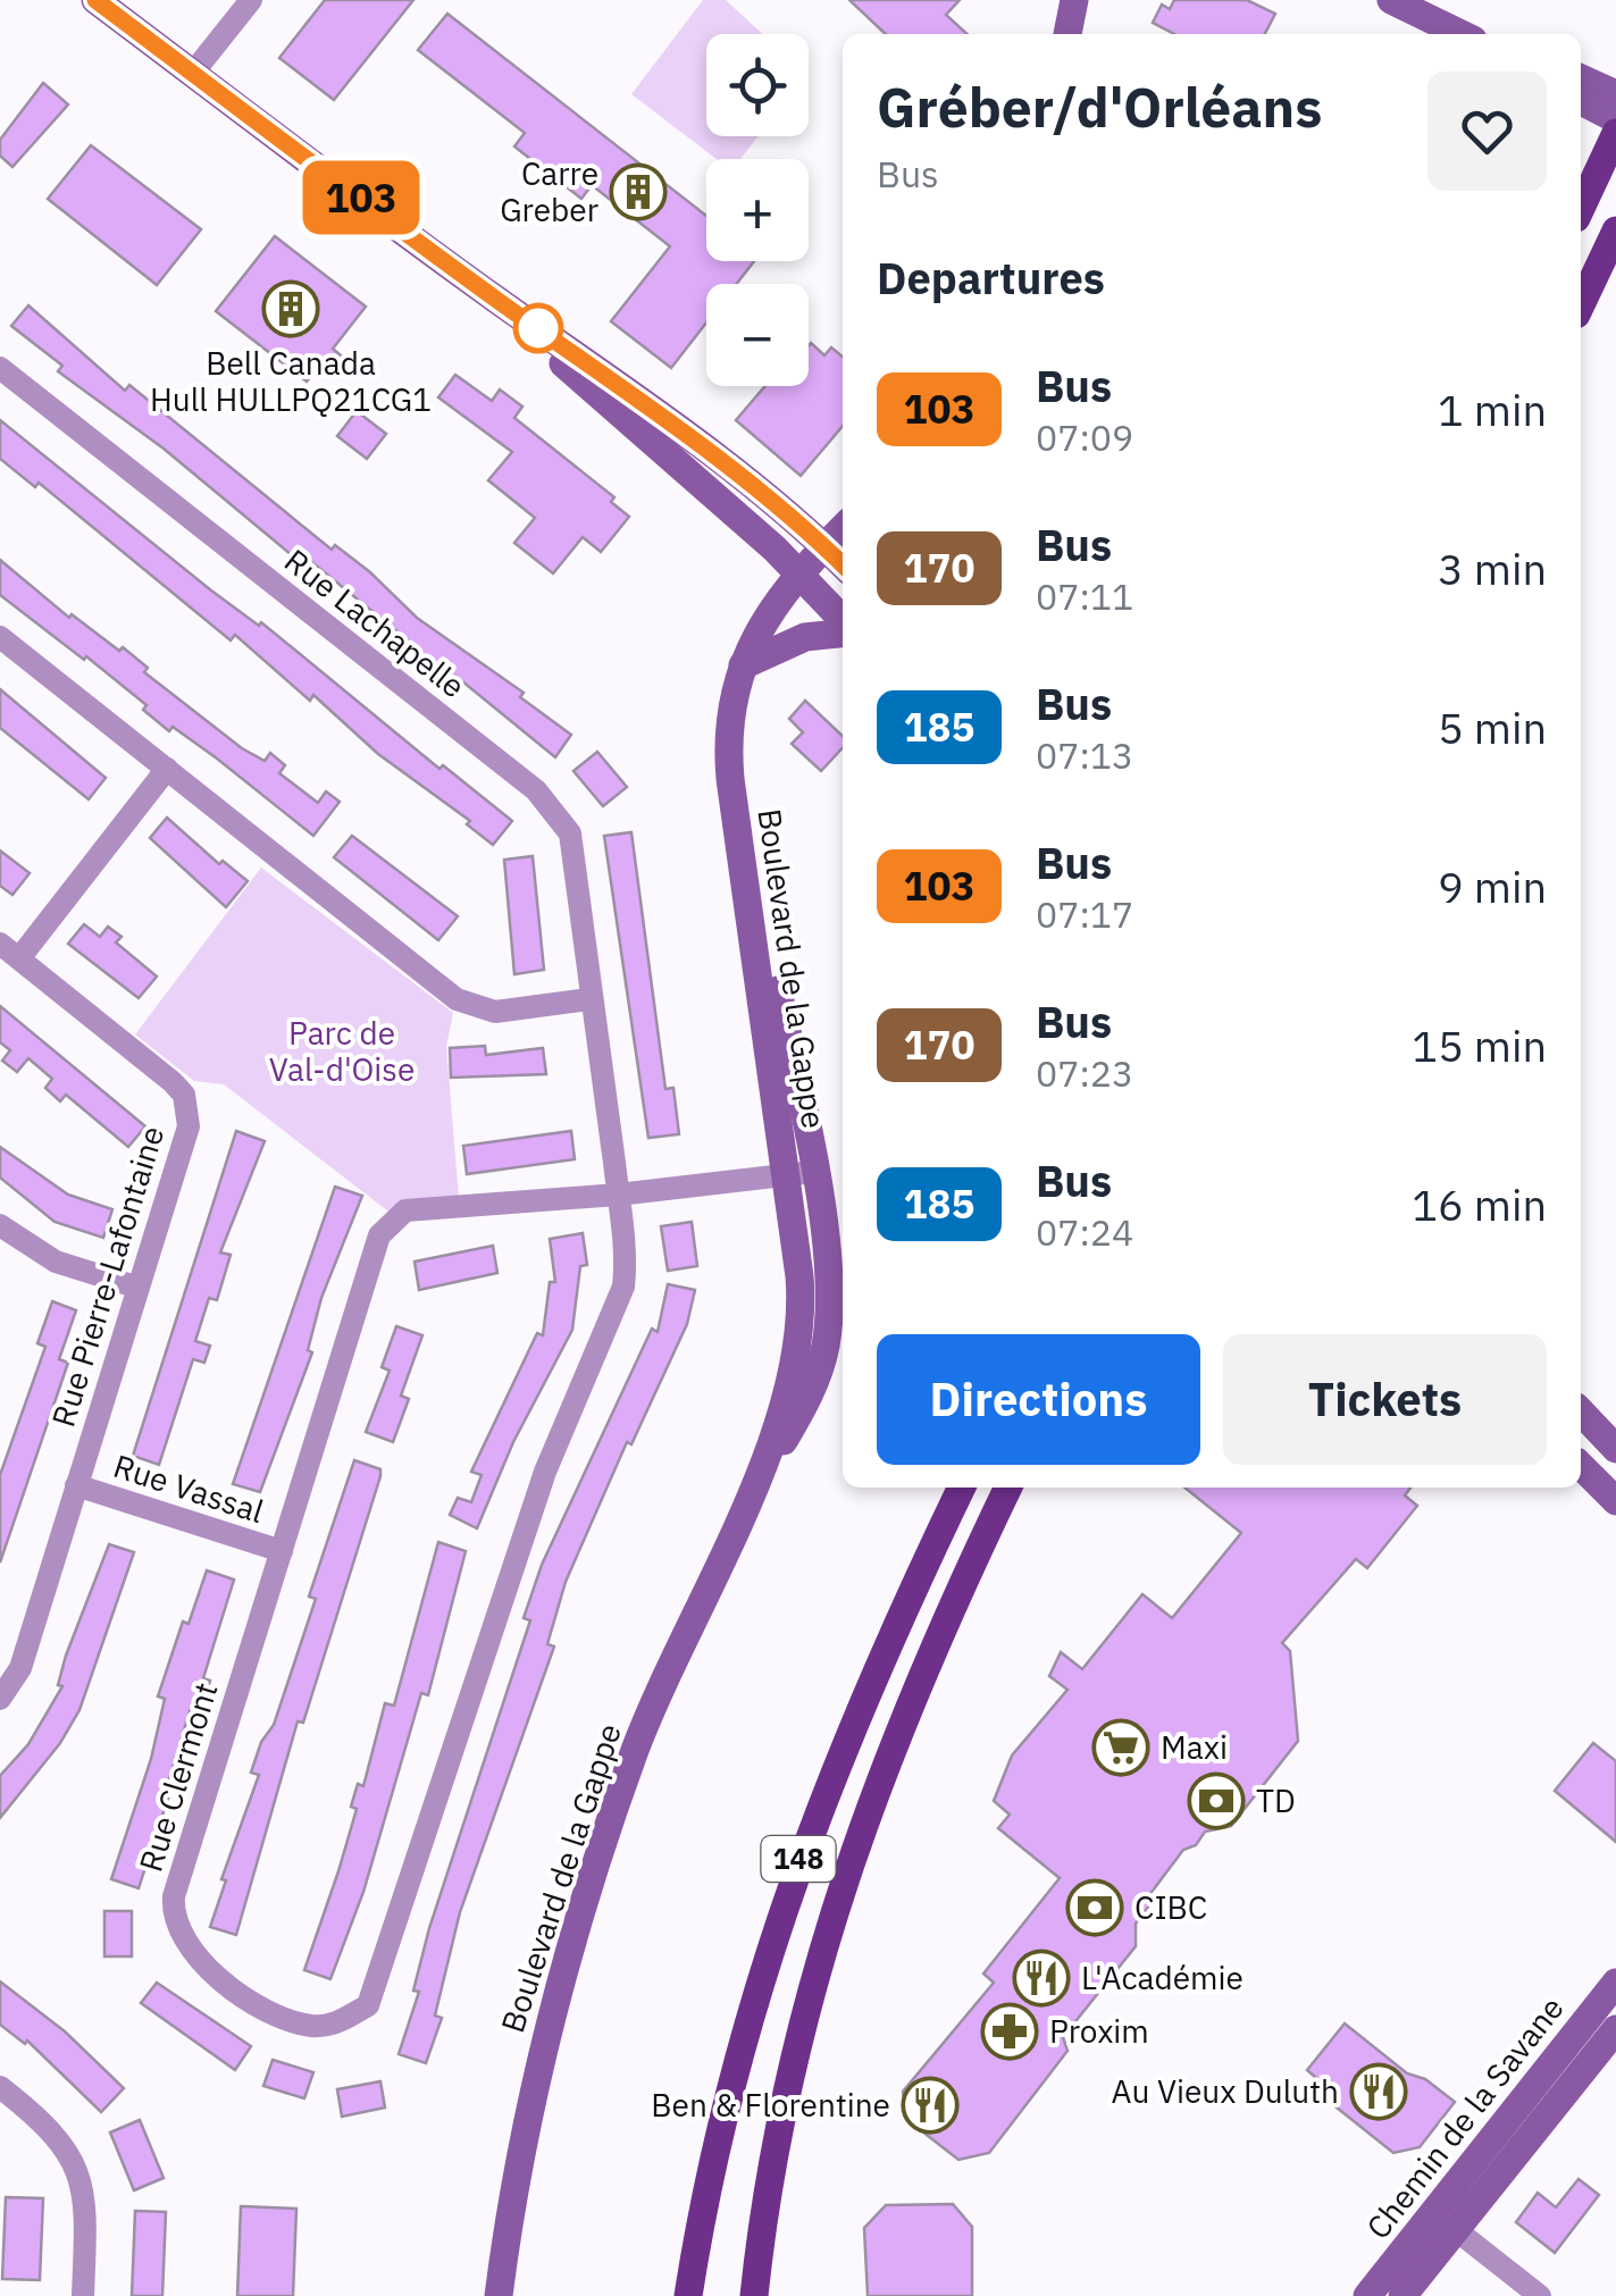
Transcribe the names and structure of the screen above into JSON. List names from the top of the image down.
{
  "streets": {
    "main road": ["148"],
    "street": [
      "Rue Lachapelle",
      "Boulevard de la Gappe",
      "Rue Pierre-Lafontaine",
      "Rue Vassal",
      "Rue Clermont",
      "Chemin de la Savane"
    ]
  },
  "crossings": [
    ["Rue Lachapelle", "Rue Clermont"],
    ["Boulevard de la Gappe", "Rue Clermont"],
    ["Rue Pierre-Lafontaine", "Rue Vassal"],
    ["Rue Vassal", "Rue Clermont"]
  ],
  "parks": ["Parc de Val-d'Oise"],
  "places": {
    "building": ["Carre Greber", "Bell Canada Hull HULLPQ21CG1"],
    "supermarket": ["Maxi"],
    "bank": ["TD", "CIBC"],
    "restaurant": ["L'Académie", "Au Vieux Duluth", "Ben & Florentine"],
    "pharmacy": ["Proxim"]
  },
  "lines": ["bus line 103"],
  "page": {
    "on_map": "103",
    "map_buttons": ["+", "−"],
    "heading": [
      ["Gréber/d'Orléans", "Bus"],
      "Departures"
    ],
    "list": [
      {
        "mark": "103",
        "name": "Bus",
        "note": "07:09",
        "value": "1 min"
      },
      {
        "mark": "170",
        "name": "Bus",
        "note": "07:11",
        "value": "3 min"
      },
      {
        "mark": "185",
        "name": "Bus",
        "note": "07:13",
        "value": "5 min"
      },
      {
        "mark": "103",
        "name": "Bus",
        "note": "07:17",
        "value": "9 min"
      },
      {
        "mark": "170",
        "name": "Bus",
        "note": "07:23",
        "value": "15 min"
      },
      {
        "mark": "185",
        "name": "Bus",
        "note": "07:24",
        "value": "16 min"
      }
    ],
    "buttons": ["Directions", "Tickets"]
  }
}
